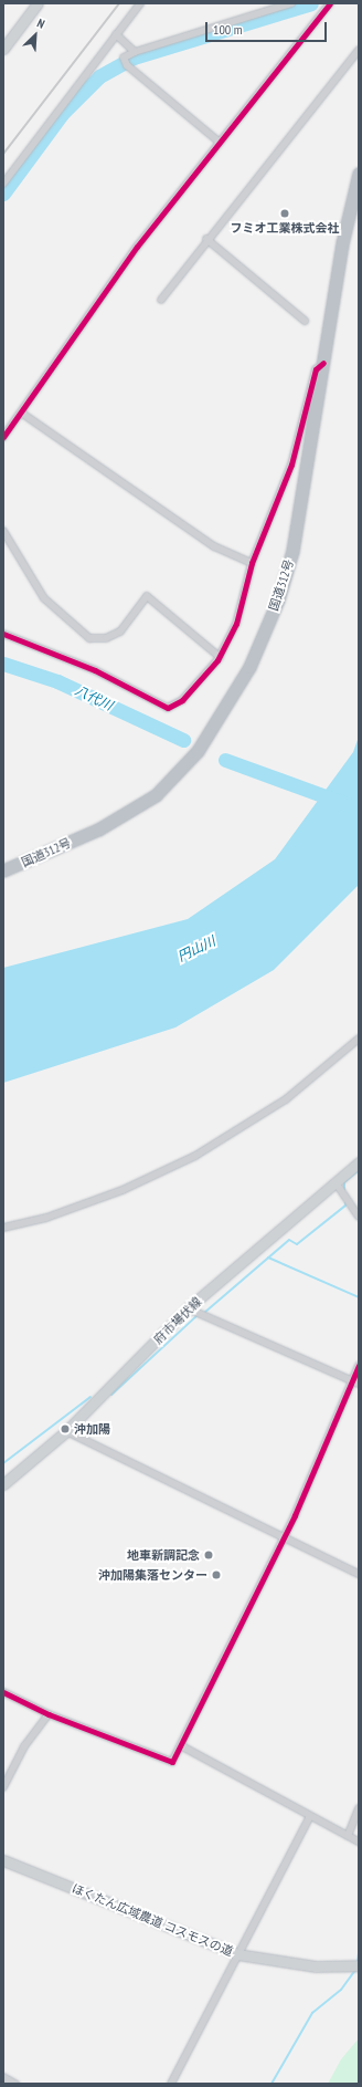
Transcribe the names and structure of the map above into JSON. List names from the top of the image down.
{
  "streets": {
    "highway": ["国道312号"],
    "main road": ["府市場伏線", "ほくたん広域農道 コスモスの道"]
  },
  "water": ["八代川", "円山川"],
  "places": [
    "フミオ工業株式会社",
    "沖加陽",
    "地車新調記念",
    "沖加陽集落センター"
  ],
  "scale_bar": "100 m",
  "north": "top right"
}
